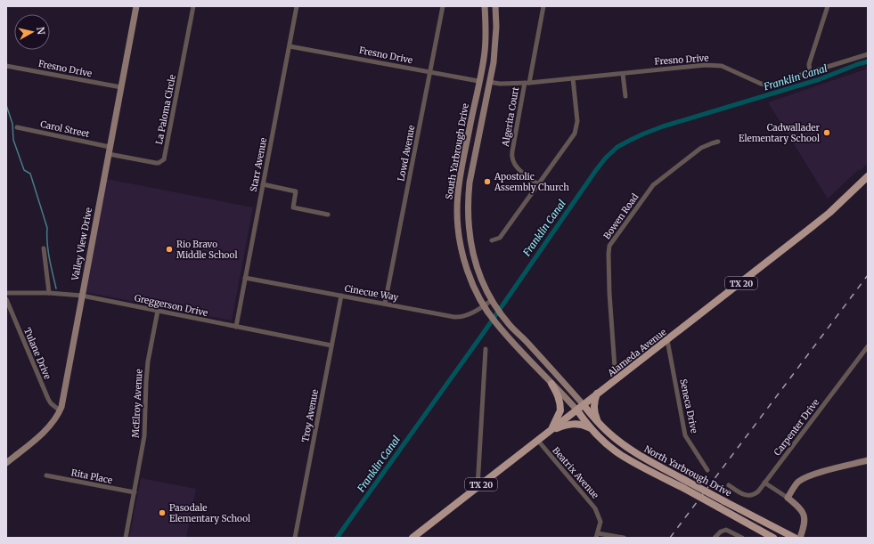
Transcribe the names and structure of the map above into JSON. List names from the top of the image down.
{
  "streets": {
    "main road": [
      "South Yarbrough Drive",
      "Valley View Drive",
      "TX 20",
      "Alameda Avenue",
      "North Yarbrough Drive"
    ],
    "street": [
      "Fresno Drive",
      "La Paloma Circle",
      "Algerita Court",
      "Carol Street",
      "Lowd Avenue",
      "Starr Avenue",
      "Bowen Road",
      "Cinecue Way",
      "Greggerson Drive",
      "Tulane Drive",
      "McElroy Avenue",
      "Seneca Drive",
      "Troy Avenue",
      "Carpenter Drive",
      "Beatrix Avenue",
      "Rita Place"
    ]
  },
  "crossings": [
    ["Fresno Drive", "Algerita Court"],
    ["Fresno Drive", "South Yarbrough Drive"],
    ["Fresno Drive", "Lowd Avenue"],
    ["Fresno Drive", "Starr Avenue"],
    ["Fresno Drive", "Valley View Drive"],
    ["La Paloma Circle", "Valley View Drive"],
    ["Carol Street", "Valley View Drive"],
    ["South Yarbrough Drive", "Cinecue Way"],
    ["South Yarbrough Drive", "Alameda Avenue"],
    ["South Yarbrough Drive", "North Yarbrough Drive"],
    ["Lowd Avenue", "Cinecue Way"],
    ["Starr Avenue", "Cinecue Way"],
    ["Starr Avenue", "Greggerson Drive"],
    ["Bowen Road", "Alameda Avenue"],
    ["Valley View Drive", "Greggerson Drive"],
    ["Valley View Drive", "Tulane Drive"],
    ["Cinecue Way", "Troy Avenue"],
    ["Greggerson Drive", "McElroy Avenue"],
    ["Greggerson Drive", "Troy Avenue"],
    ["Alameda Avenue", "Seneca Drive"],
    ["Alameda Avenue", "North Yarbrough Drive"],
    ["Alameda Avenue", "Beatrix Avenue"],
    ["McElroy Avenue", "Rita Place"]
  ],
  "water": ["Franklin Canal"],
  "places": [
    "Cadwallader Elementary School",
    "Apostolic Assembly Church",
    "Rio Bravo Middle School",
    "Pasodale Elementary School"
  ],
  "north": "right"
}
